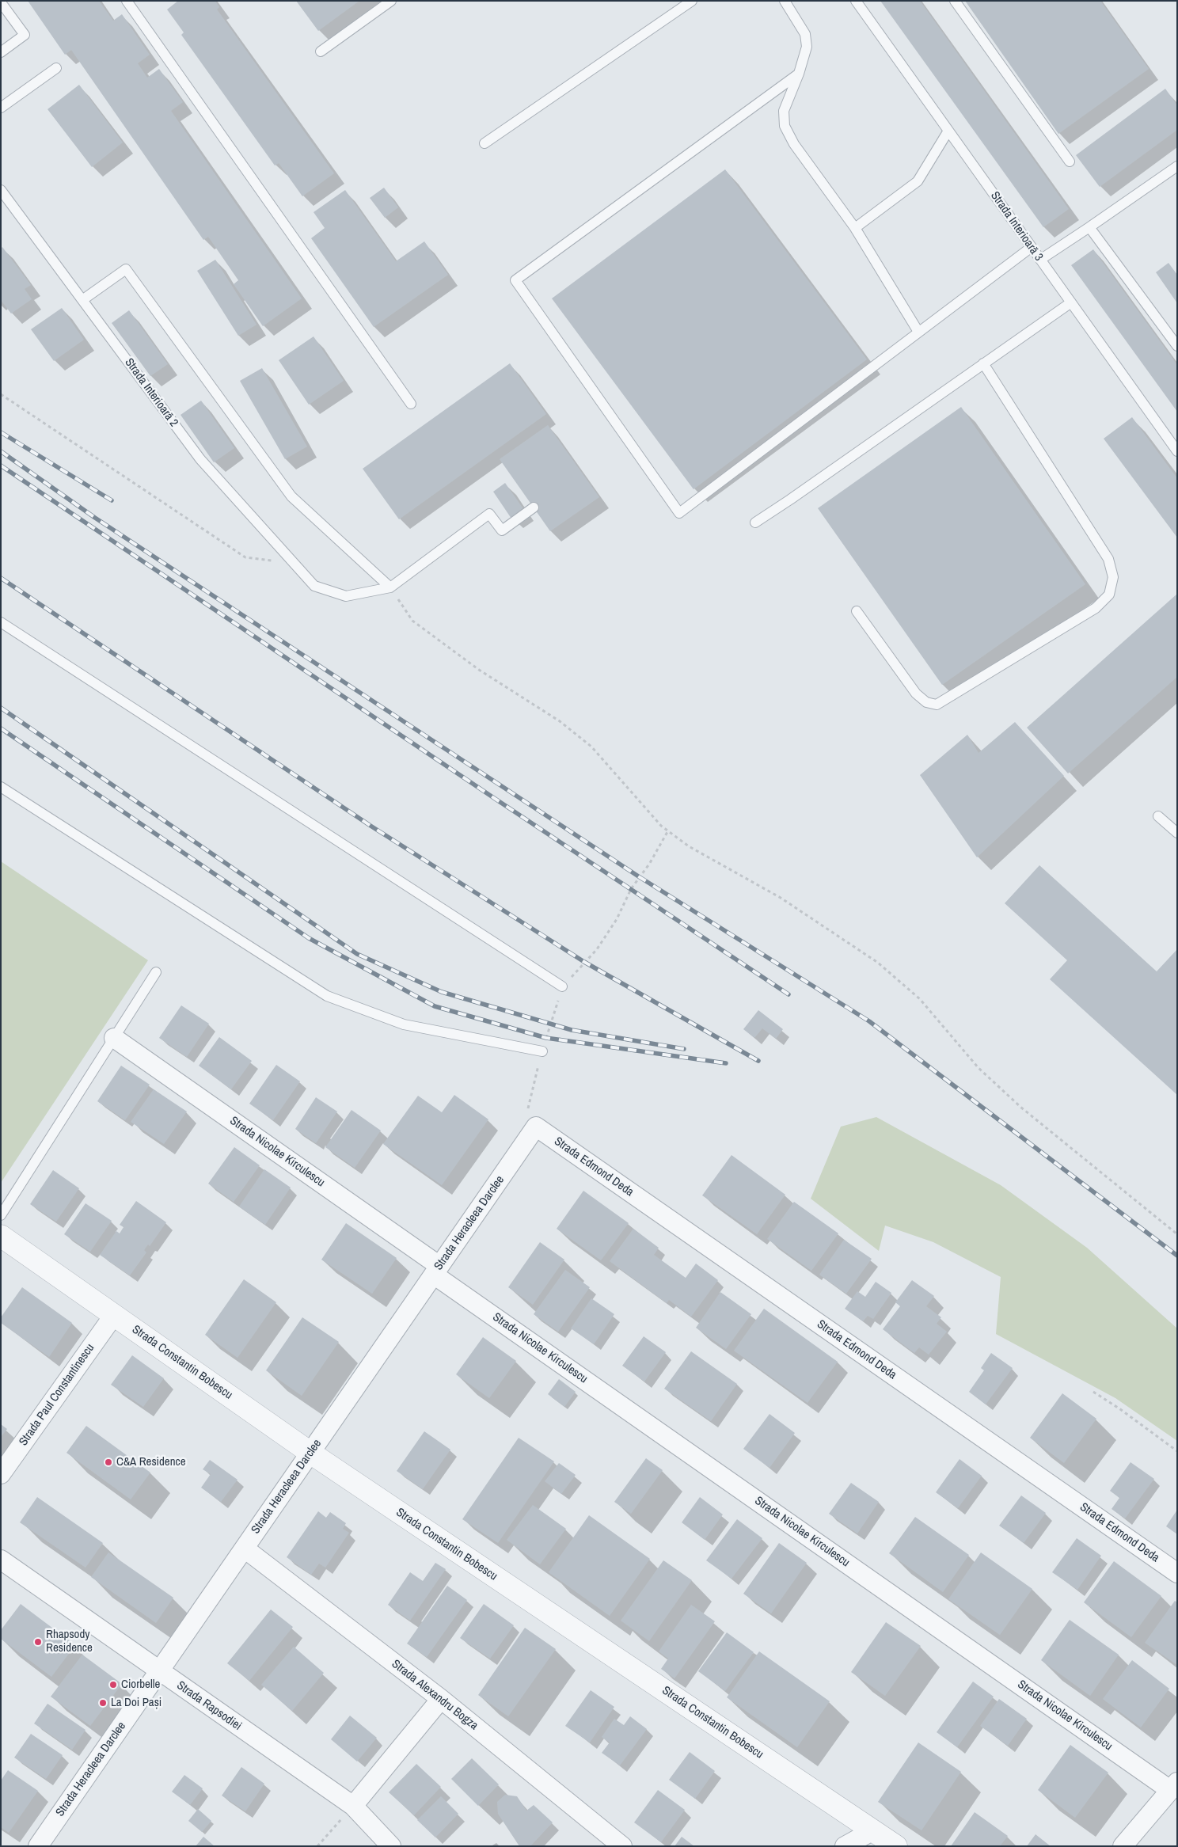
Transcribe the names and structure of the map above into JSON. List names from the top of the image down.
{
  "streets": {
    "street": [
      "Strada Nicolae Kirculescu",
      "Strada Edmond Deda",
      "Strada Heracleea Darclee",
      "Strada Constantin Bobescu",
      "Strada Paul Constantinescu",
      "Strada Alexandru Bogza",
      "Strada Rapsodiei"
    ],
    "lane": ["Strada Interioară 3", "Strada Interioară 2"]
  },
  "crossings": [
    ["Strada Nicolae Kirculescu", "Strada Heracleea Darclee"],
    ["Strada Edmond Deda", "Strada Heracleea Darclee"],
    ["Strada Heracleea Darclee", "Strada Constantin Bobescu"],
    ["Strada Heracleea Darclee", "Strada Alexandru Bogza"],
    ["Strada Heracleea Darclee", "Strada Rapsodiei"],
    ["Strada Constantin Bobescu", "Strada Paul Constantinescu"]
  ],
  "places": [
    "C&A Residence",
    "Rhapsody Residence",
    "Ciorbelle",
    "La Doi Pași"
  ]
}
